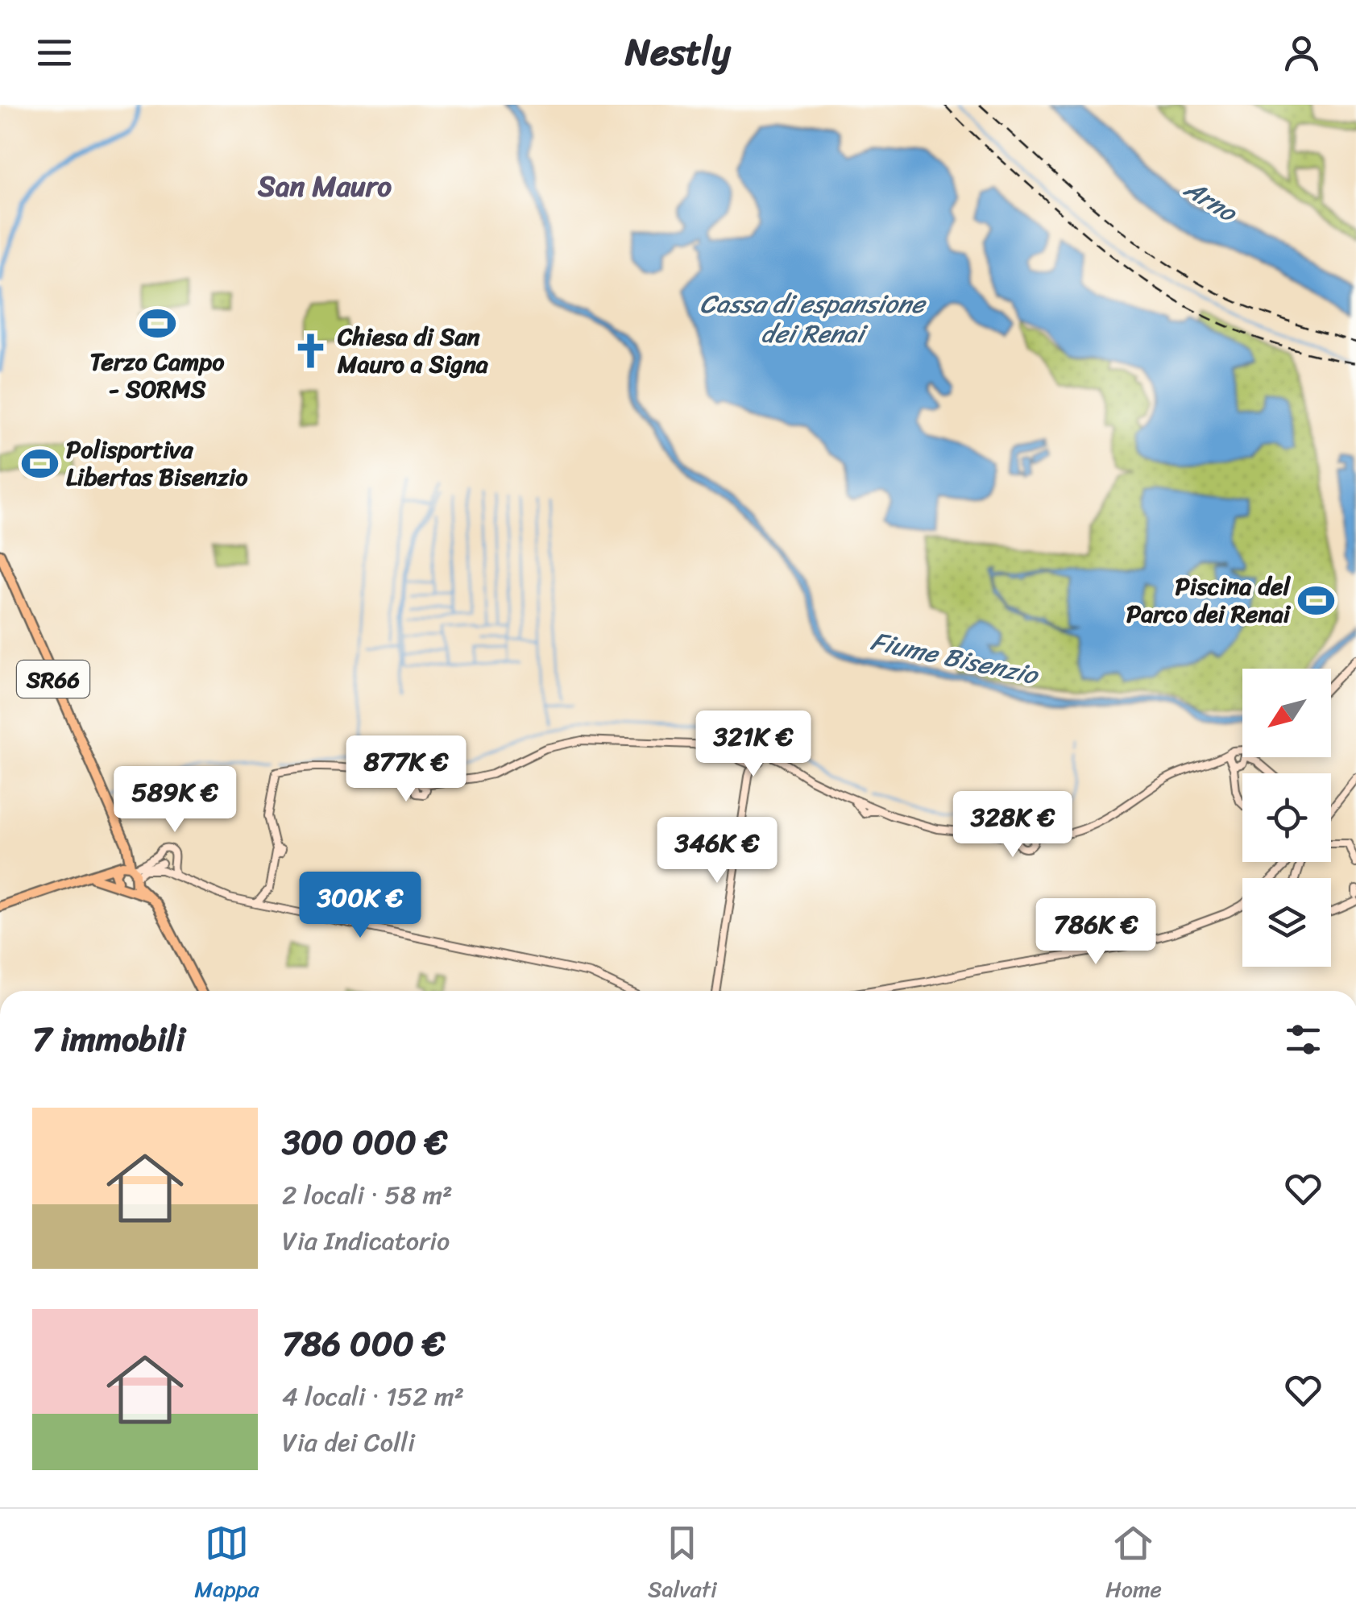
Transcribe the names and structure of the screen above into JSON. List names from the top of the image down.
{
  "streets": {
    "main road": ["SR66"]
  },
  "districts": ["San Mauro"],
  "water": ["Arno", "Cassa di espansione dei Renai", "Fiume Bisenzio"],
  "places": {
    "sports": ["Terzo Campo - SORMS", "Polisportiva Libertas Bisenzio", "Piscina del Parco dei Renai"],
    "church": ["Chiesa di San Mauro a Signa"]
  },
  "north": "bottom left",
  "page": {
    "header": "Nestly",
    "price": [
      "321K €",
      "877K €",
      "589K €",
      "328K €",
      "346K €",
      "300K €",
      "786K €"
    ],
    "heading": "7 immobili",
    "list": [
      {
        "name": "300 000 €",
        "note": "2 locali · 58 m² · Via Indicatorio"
      },
      {
        "name": "786 000 €",
        "note": "4 locali · 152 m² · Via dei Colli"
      }
    ],
    "tabs": ["Mappa", "Salvati", "Home"]
  }
}
